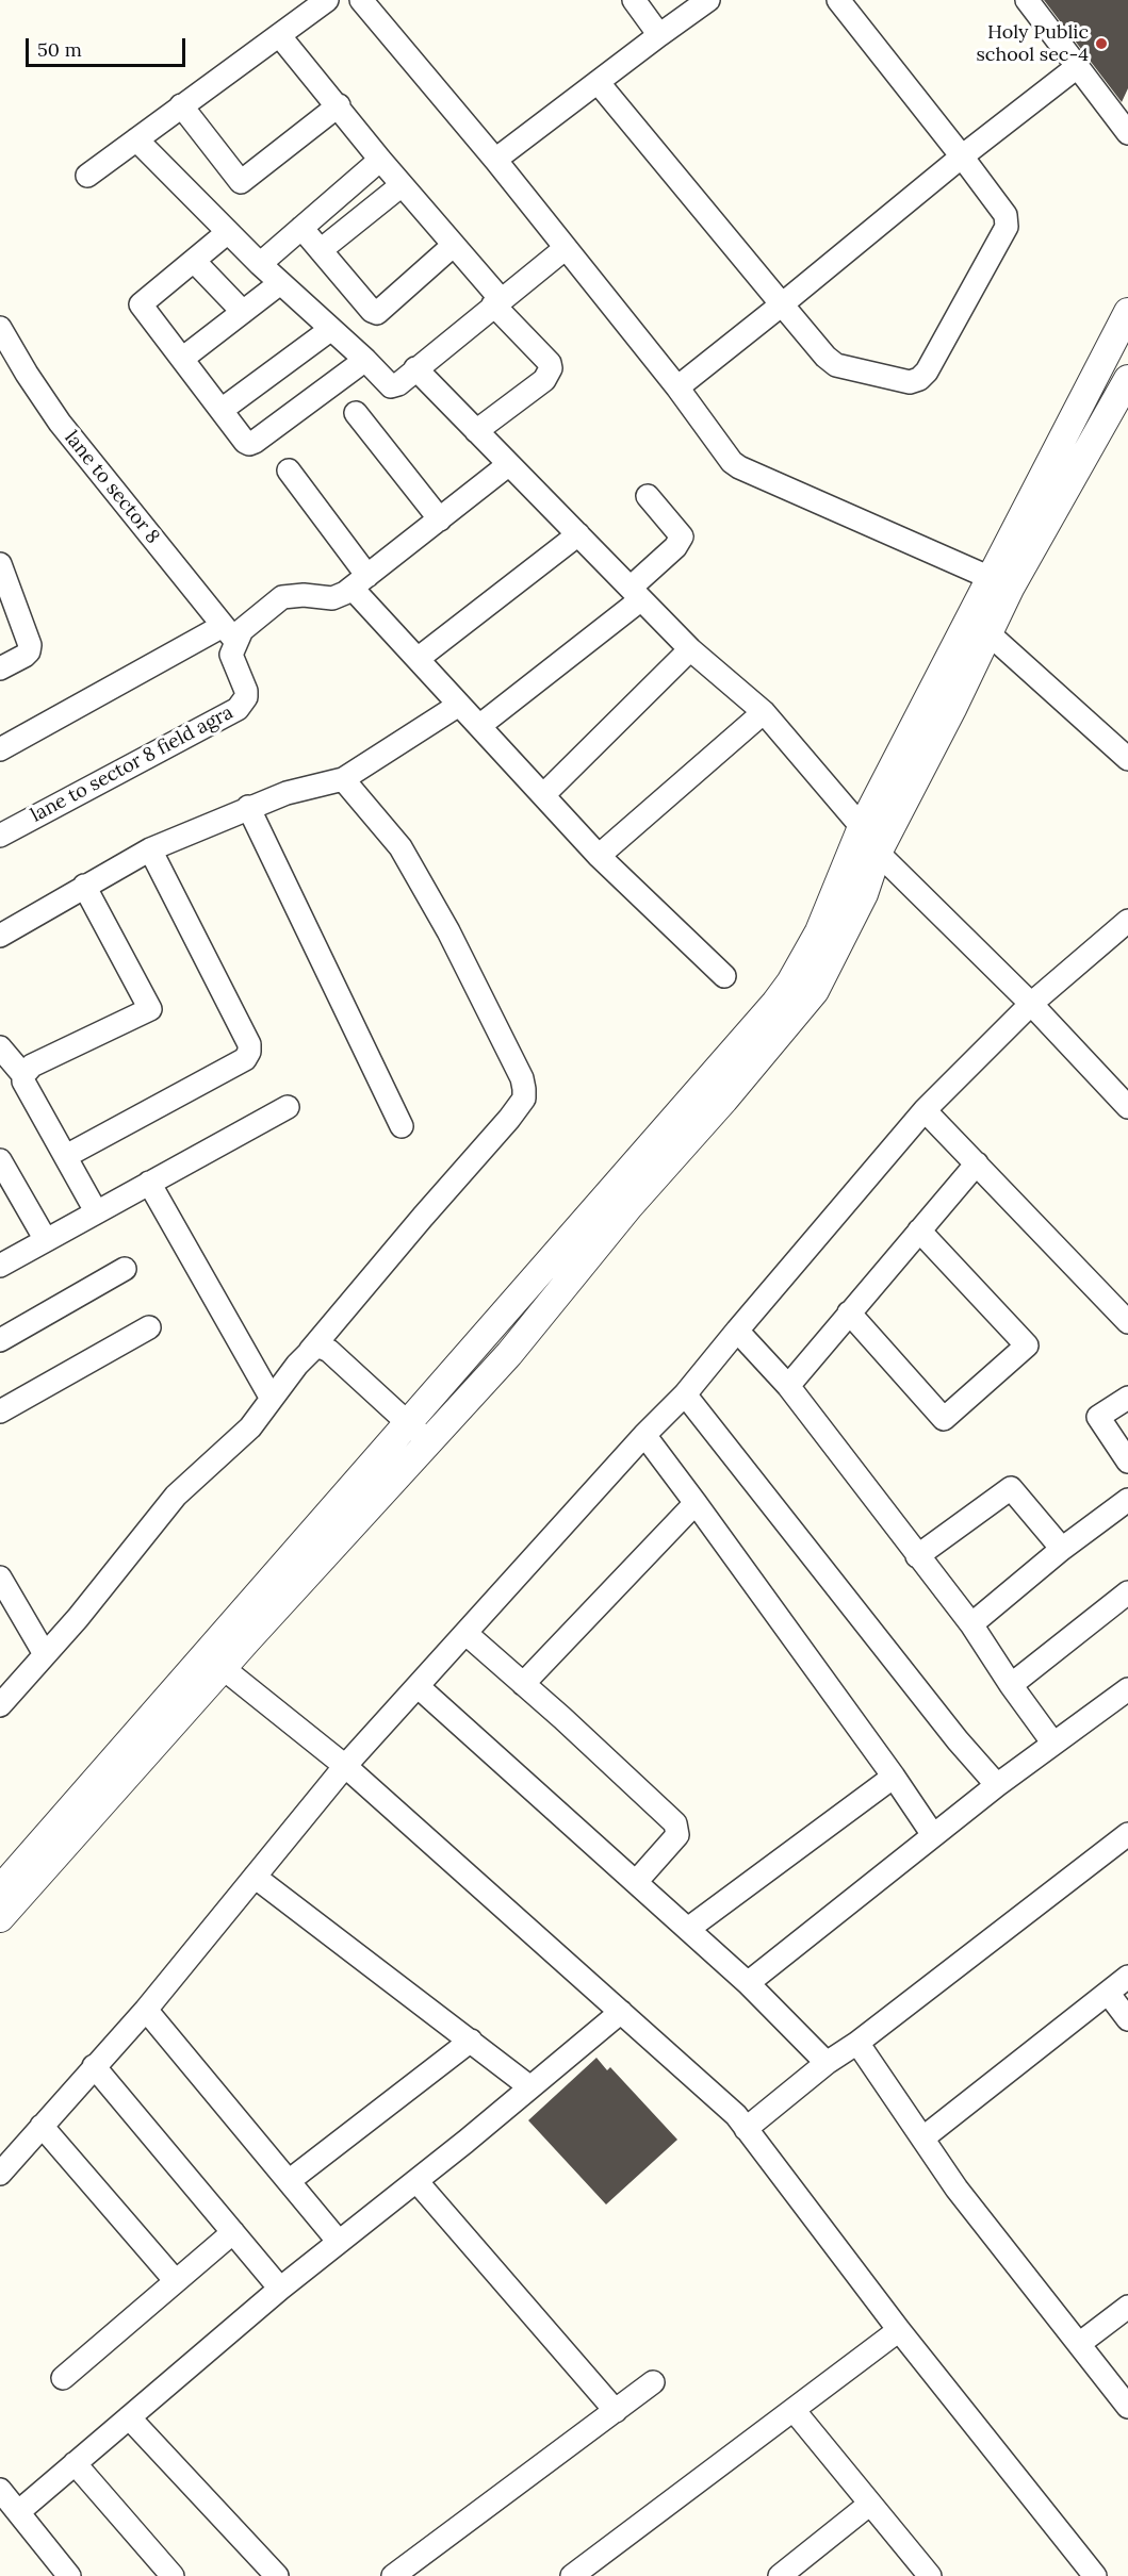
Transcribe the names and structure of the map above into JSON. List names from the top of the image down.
{
  "streets": {
    "street": ["lane to sector 8", "lane to sector 8 field agra"]
  },
  "crossings": [
    ["lane to sector 8", "lane to sector 8 field agra"]
  ],
  "places": ["Holy Public school sec-4"],
  "scale_bar": "50 m"
}
